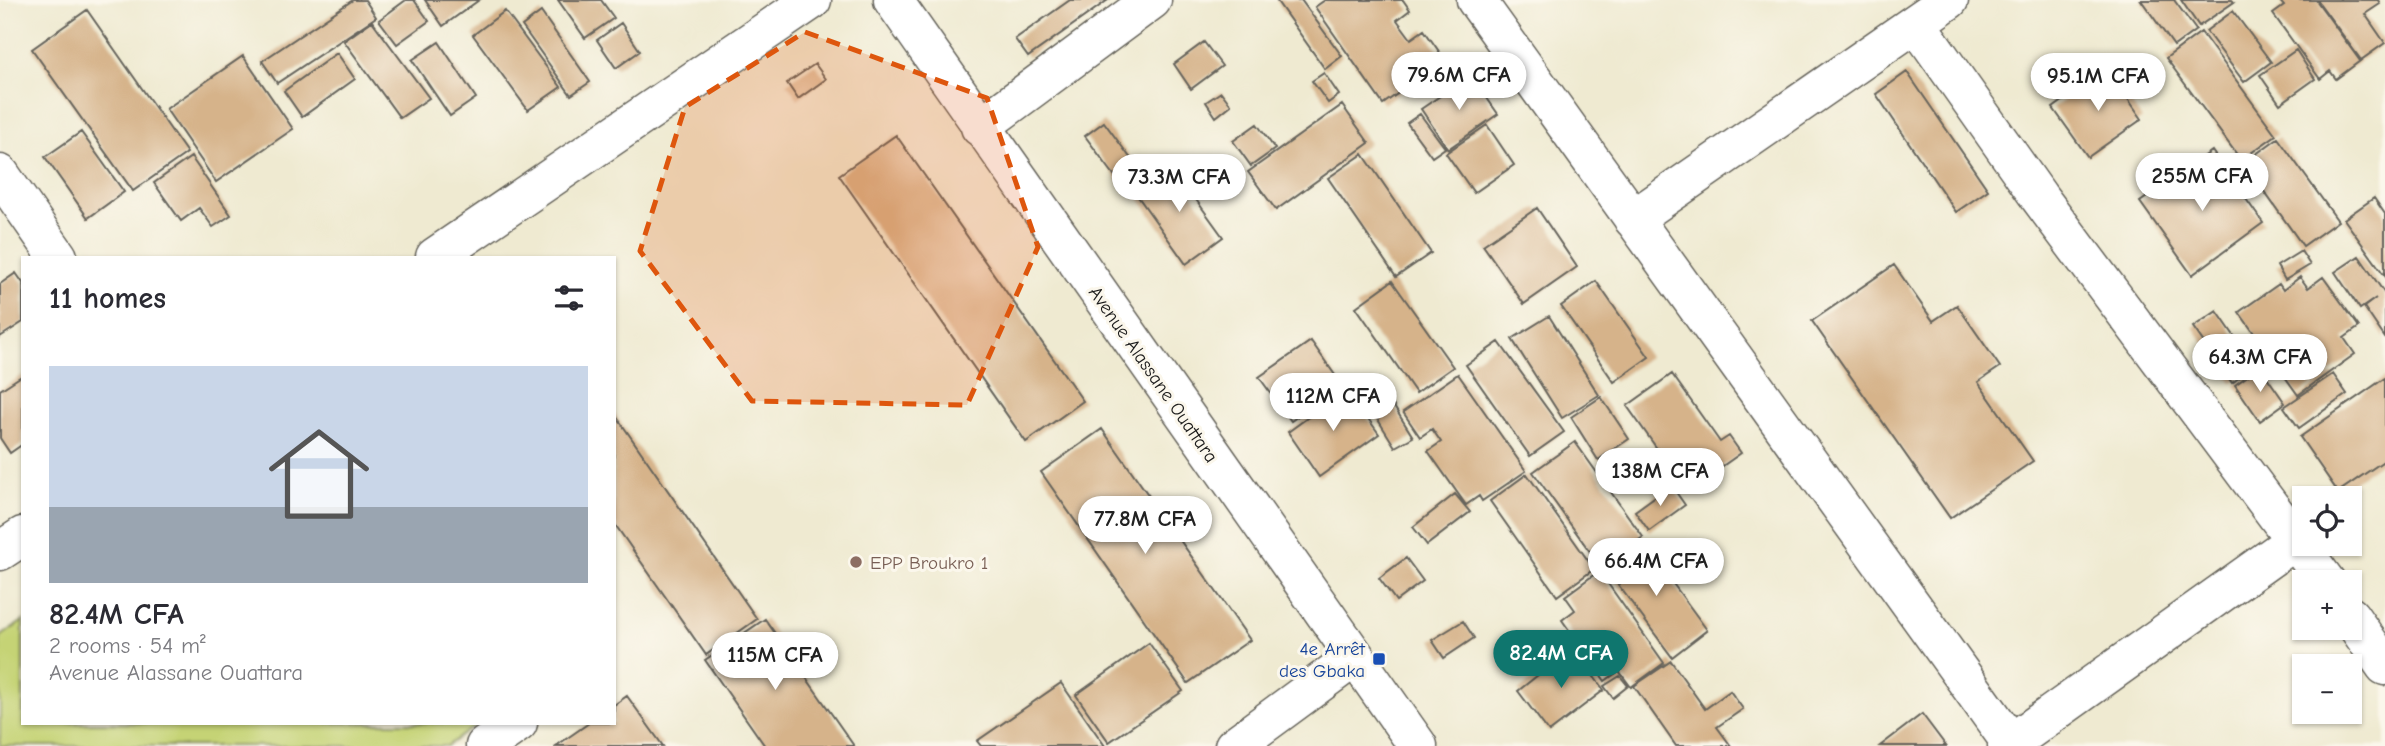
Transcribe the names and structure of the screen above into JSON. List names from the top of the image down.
{
  "streets": {
    "street": ["Avenue Alassane Ouattara"]
  },
  "places": {
    "other": ["EPP Broukro 1"],
    "transit": ["4e Arrêt des Gbaka"]
  },
  "page": {
    "price": [
      "79.6M CFA",
      "95.1M CFA",
      "255M CFA",
      "73.3M CFA",
      "64.3M CFA",
      "112M CFA",
      "138M CFA",
      "77.8M CFA",
      "66.4M CFA",
      "82.4M CFA",
      "115M CFA"
    ],
    "heading": "11 homes",
    "list": [
      {
        "name": "82.4M CFA",
        "note": "2 rooms · 54 m² · Avenue Alassane Ouattara"
      }
    ],
    "map_buttons": ["+", "−"]
  }
}
